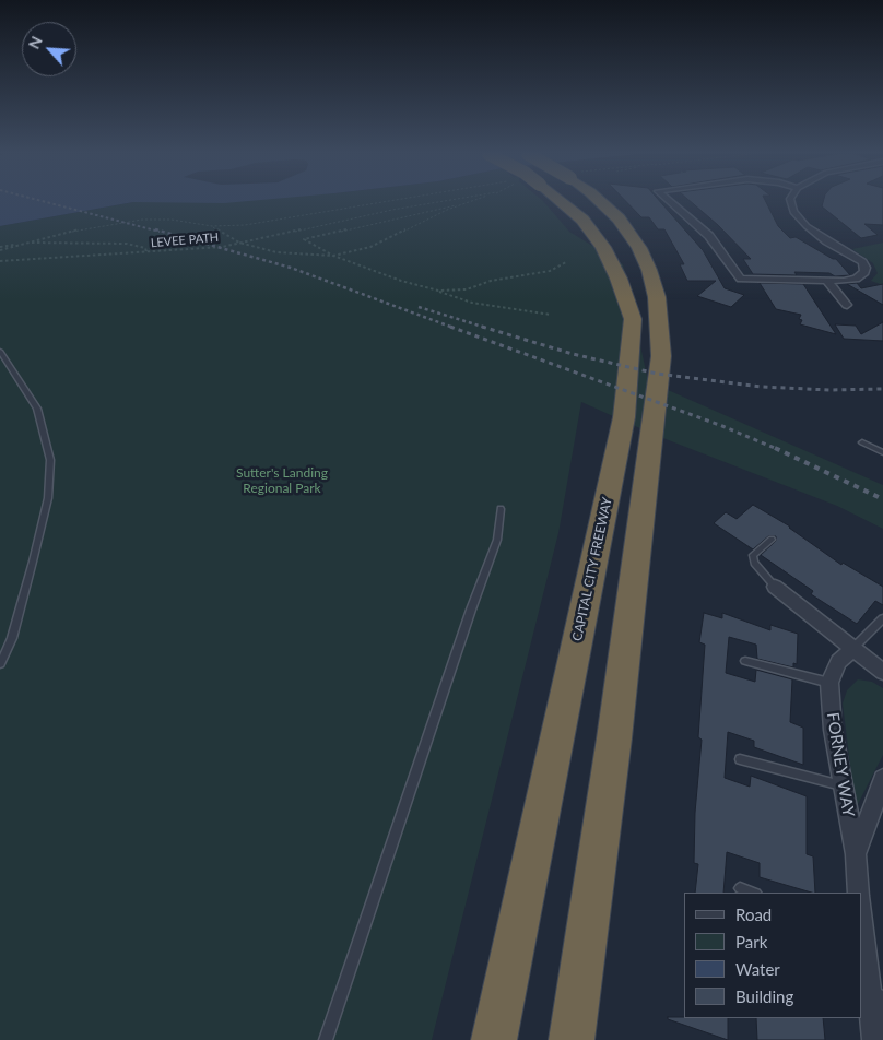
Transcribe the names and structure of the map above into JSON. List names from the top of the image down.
{
  "streets": {
    "highway": ["CAPITAL CITY FREEWAY"],
    "street": ["FORNEY WAY"],
    "path": ["LEVEE PATH"]
  },
  "parks": ["Sutter's Landing Regional Park"],
  "legend": [
    "Road",
    "Park",
    "Water",
    "Building"
  ],
  "north": "top left"
}
